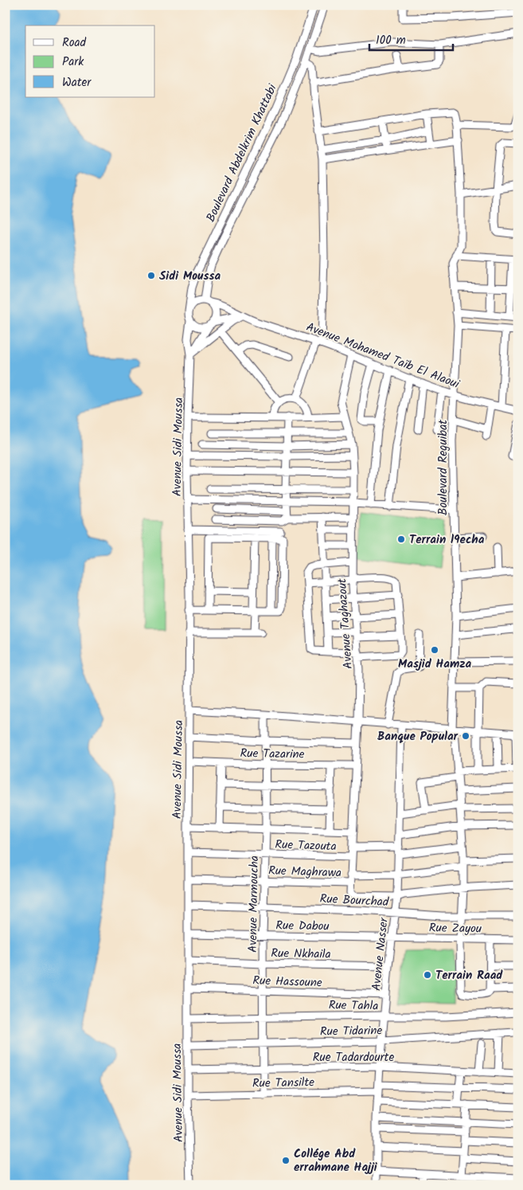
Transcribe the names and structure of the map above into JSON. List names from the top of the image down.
{
  "streets": {
    "street": [
      "Boulevard Abdelkrim Khattabi",
      "Avenue Mohamed Taïb El Alaoui",
      "Avenue Sidi Moussa",
      "Boulevard Reguibat",
      "Avenue Taghazout",
      "Rue Tazarine",
      "Rue Tazouta",
      "Rue Maghrawa",
      "Rue Bourchad",
      "Avenue Marmoucha",
      "Rue Dabou",
      "Rue Zayou",
      "Rue Nkhaila",
      "Avenue Nasser",
      "Rue Hassoune",
      "Rue Tahla",
      "Rue Tidarine",
      "Rue Tadardourte",
      "Rue Tansilte"
    ]
  },
  "crossings": [
    ["Boulevard Abdelkrim Khattabi", "Avenue Mohamed Taïb El Alaoui"],
    ["Boulevard Abdelkrim Khattabi", "Avenue Sidi Moussa"],
    ["Avenue Mohamed Taïb El Alaoui", "Avenue Sidi Moussa"],
    ["Avenue Mohamed Taïb El Alaoui", "Boulevard Reguibat"],
    ["Avenue Mohamed Taïb El Alaoui", "Avenue Taghazout"],
    ["Avenue Sidi Moussa", "Rue Tazarine"],
    ["Avenue Sidi Moussa", "Rue Tazouta"],
    ["Avenue Sidi Moussa", "Rue Maghrawa"],
    ["Avenue Sidi Moussa", "Rue Bourchad"],
    ["Avenue Sidi Moussa", "Rue Dabou"],
    ["Avenue Sidi Moussa", "Rue Nkhaila"],
    ["Avenue Sidi Moussa", "Rue Hassoune"],
    ["Avenue Sidi Moussa", "Rue Tahla"],
    ["Avenue Sidi Moussa", "Rue Tidarine"],
    ["Avenue Sidi Moussa", "Rue Tadardourte"],
    ["Avenue Sidi Moussa", "Rue Tansilte"],
    ["Boulevard Reguibat", "Rue Bourchad"],
    ["Boulevard Reguibat", "Rue Zayou"],
    ["Avenue Taghazout", "Rue Tazarine"],
    ["Avenue Taghazout", "Rue Tazouta"],
    ["Avenue Taghazout", "Rue Maghrawa"],
    ["Avenue Taghazout", "Avenue Nasser"],
    ["Rue Tazarine", "Avenue Marmoucha"],
    ["Rue Tazouta", "Avenue Marmoucha"],
    ["Rue Maghrawa", "Avenue Marmoucha"],
    ["Rue Bourchad", "Avenue Marmoucha"],
    ["Rue Bourchad", "Avenue Nasser"],
    ["Avenue Marmoucha", "Rue Dabou"],
    ["Avenue Marmoucha", "Rue Nkhaila"],
    ["Avenue Marmoucha", "Rue Hassoune"],
    ["Avenue Marmoucha", "Rue Tahla"],
    ["Avenue Marmoucha", "Rue Tidarine"],
    ["Avenue Marmoucha", "Rue Tadardourte"],
    ["Avenue Marmoucha", "Rue Tansilte"],
    ["Rue Dabou", "Rue Zayou"],
    ["Rue Dabou", "Avenue Nasser"],
    ["Rue Zayou", "Avenue Nasser"],
    ["Rue Nkhaila", "Avenue Nasser"],
    ["Avenue Nasser", "Rue Hassoune"],
    ["Avenue Nasser", "Rue Tahla"],
    ["Avenue Nasser", "Rue Tidarine"],
    ["Avenue Nasser", "Rue Tadardourte"],
    ["Avenue Nasser", "Rue Tansilte"]
  ],
  "places": [
    "Sidi Moussa",
    "Terrain l9echa",
    "Masjid Hamza",
    "Banque Popular",
    "Terrain Raad",
    "Collége Abd errahmane Hajji"
  ],
  "legend": ["Road", "Park", "Water"],
  "scale_bar": "100 m"
}
